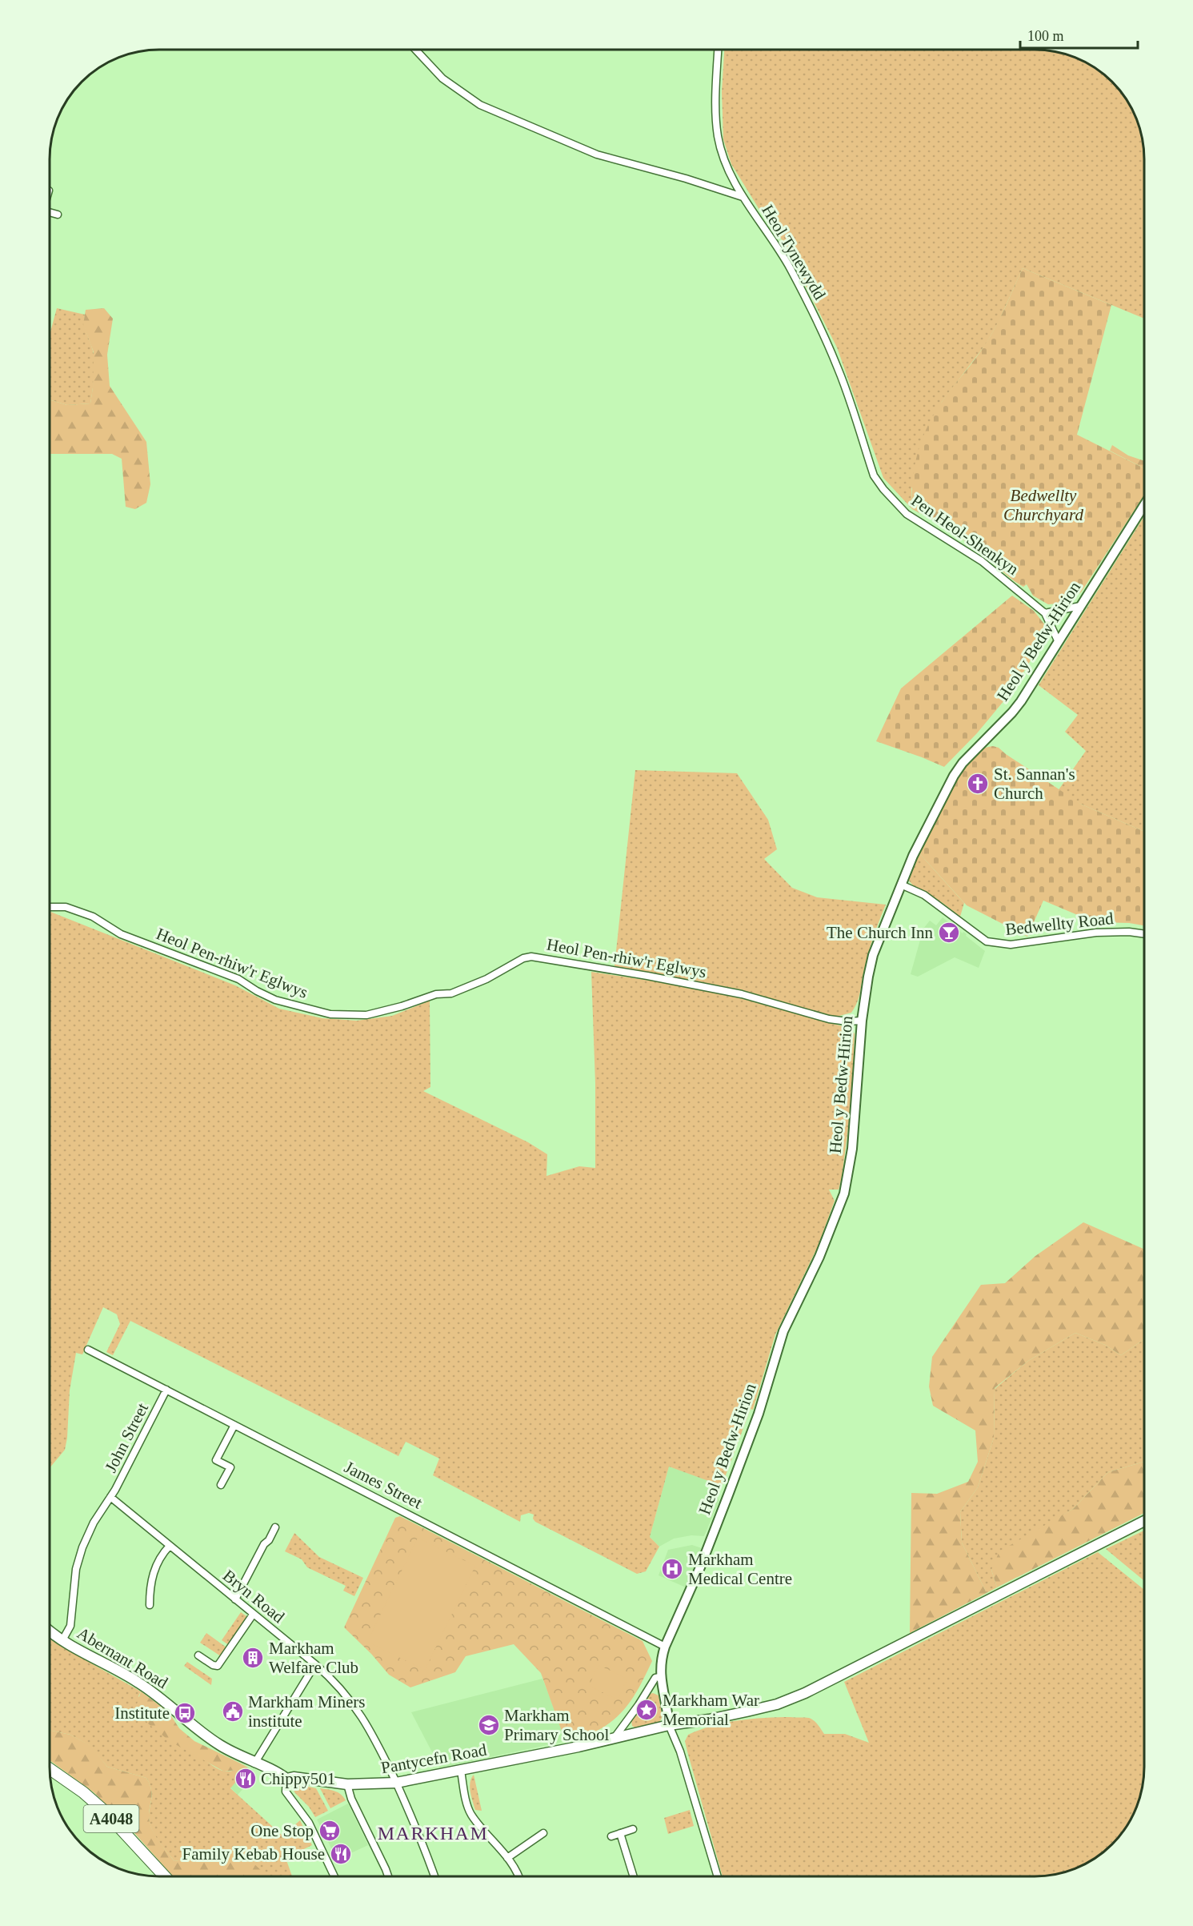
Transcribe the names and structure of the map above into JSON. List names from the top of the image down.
{
  "streets": {
    "main road": ["Abernant Road", "Pantycefn Road", "A4048"],
    "street": [
      "Heol Tynewydd",
      "Pen Heol-Shenkyn",
      "Heol y Bedw-Hirion",
      "Bedwellty Road",
      "Heol Pen-rhiw'r Eglwys",
      "John Street",
      "James Street",
      "Bryn Road"
    ]
  },
  "crossings": [
    ["Heol Tynewydd", "Pen Heol-Shenkyn"],
    ["Pen Heol-Shenkyn", "Heol y Bedw-Hirion"],
    ["Heol y Bedw-Hirion", "Bedwellty Road"],
    ["Heol y Bedw-Hirion", "Heol Pen-rhiw'r Eglwys"],
    ["Heol y Bedw-Hirion", "James Street"],
    ["Heol y Bedw-Hirion", "Pantycefn Road"],
    ["John Street", "James Street"],
    ["John Street", "Bryn Road"],
    ["John Street", "Abernant Road"],
    ["Bryn Road", "Pantycefn Road"],
    ["Abernant Road", "Pantycefn Road"]
  ],
  "districts": ["MARKHAM"],
  "parks": ["Bedwellty Churchyard"],
  "places": {
    "church": ["St. Sannan's Church"],
    "bar": ["The Church Inn"],
    "hospital": ["Markham Medical Centre"],
    "building": ["Markham Welfare Club"],
    "place": ["Markham War Memorial"],
    "public building": ["Markham Miners institute"],
    "bus stop": ["Institute"],
    "school or university": ["Markham Primary School"],
    "restaurant": ["Chippy501", "Family Kebab House"],
    "supermarket": ["One Stop"]
  },
  "scale_bar": "100 m"
}
